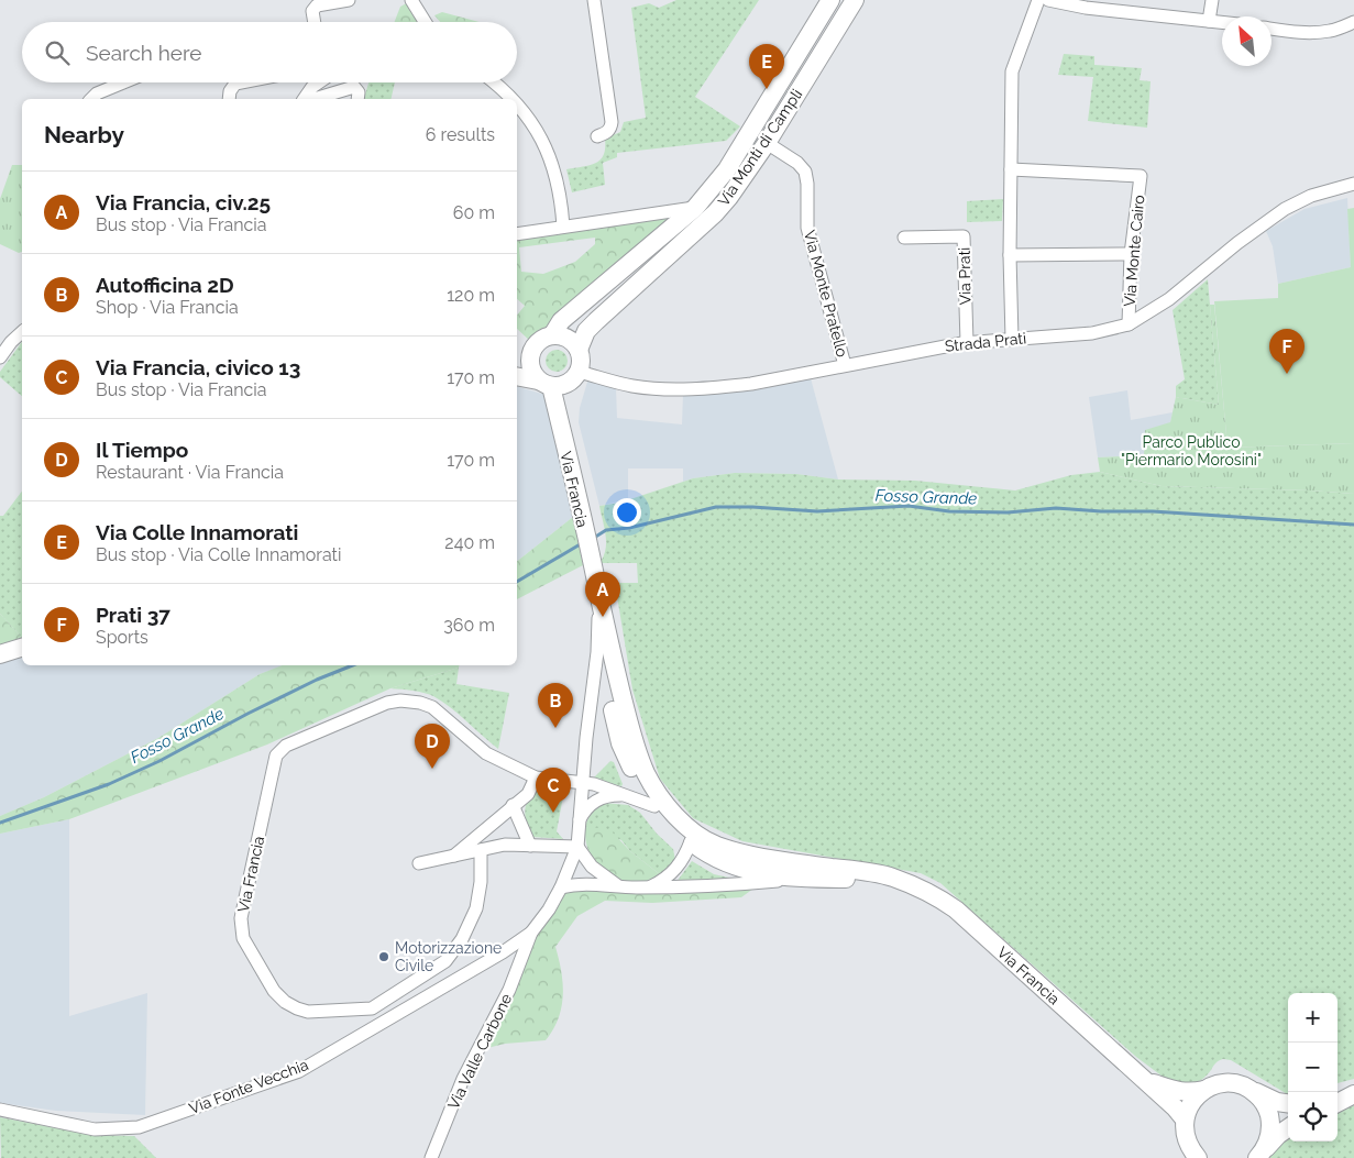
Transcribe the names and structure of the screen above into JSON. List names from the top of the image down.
{
  "streets": {
    "street": [
      "Via Monti di Campli",
      "Via Monte Cairo",
      "Via Prati",
      "Via Monte Pratello",
      "Strada Prati",
      "Via Francia",
      "Via Valle Carbone",
      "Via Fonte Vecchia"
    ]
  },
  "crossings": [
    ["Via Monti di Campli", "Via Monte Pratello"],
    ["Via Monti di Campli", "Strada Prati"],
    ["Via Monti di Campli", "Via Francia"],
    ["Via Monte Cairo", "Strada Prati"],
    ["Via Prati", "Strada Prati"],
    ["Via Monte Pratello", "Strada Prati"],
    ["Strada Prati", "Via Francia"],
    ["Via Francia", "Via Valle Carbone"],
    ["Via Valle Carbone", "Via Fonte Vecchia"]
  ],
  "water": ["Fosso Grande"],
  "parks": ["Parco Publico \"Piermario Morosini\""],
  "places": ["Motorizzazione Civile"],
  "north": "top left",
  "page": {
    "search": "Search here",
    "pins": [
      "E",
      "F",
      "A",
      "B",
      "D",
      "C"
    ],
    "heading": ["Nearby", "6 results"],
    "list": [
      {
        "mark": "A",
        "name": "Via Francia, civ.25",
        "note": "Bus stop · Via Francia",
        "value": "60 m"
      },
      {
        "mark": "B",
        "name": "Autofficina 2D",
        "note": "Shop · Via Francia",
        "value": "120 m"
      },
      {
        "mark": "C",
        "name": "Via Francia, civico 13",
        "note": "Bus stop · Via Francia",
        "value": "170 m"
      },
      {
        "mark": "D",
        "name": "Il Tiempo",
        "note": "Restaurant · Via Francia",
        "value": "170 m"
      },
      {
        "mark": "E",
        "name": "Via Colle Innamorati",
        "note": "Bus stop · Via Colle Innamorati",
        "value": "240 m"
      },
      {
        "mark": "F",
        "name": "Prati 37",
        "note": "Sports",
        "value": "360 m"
      }
    ],
    "map_buttons": ["+", "−"]
  }
}
